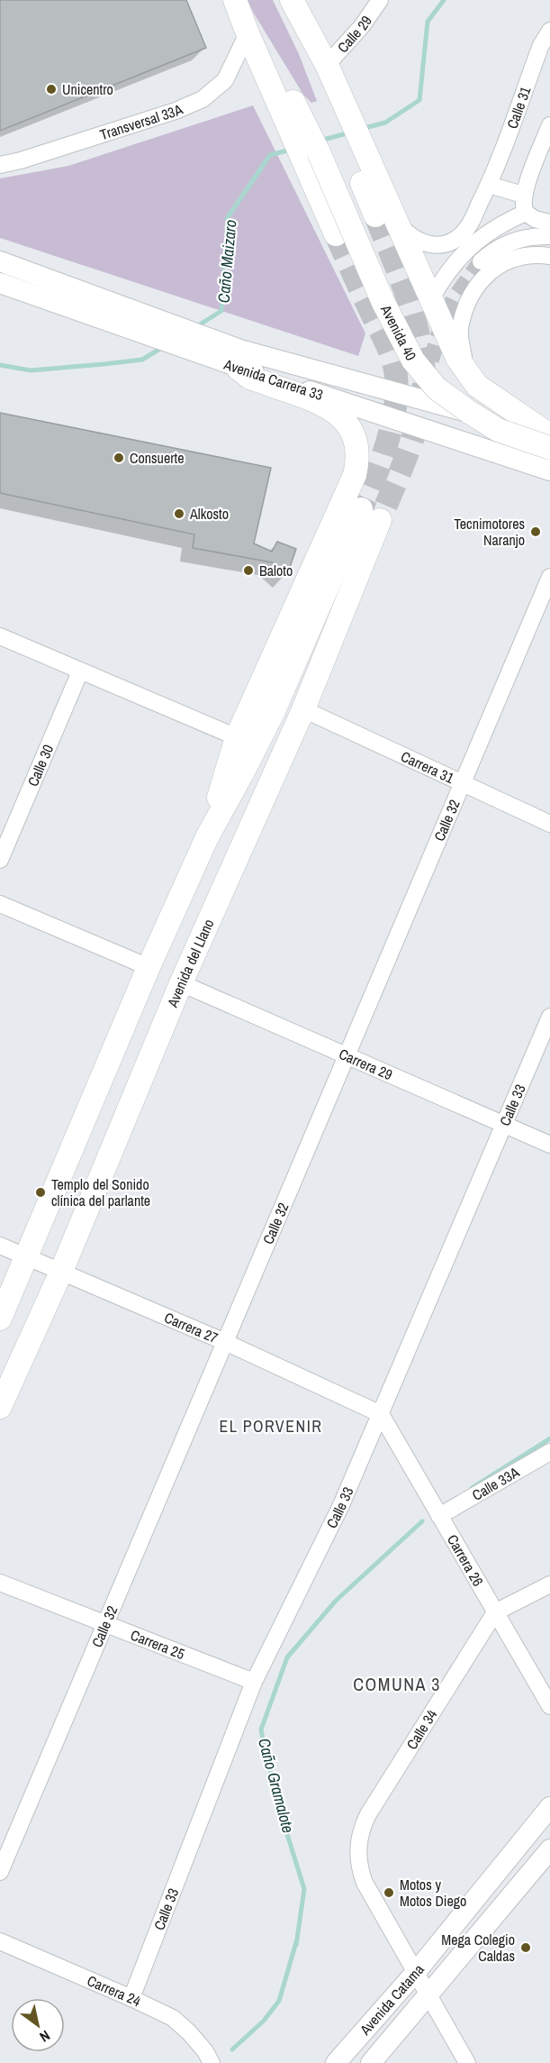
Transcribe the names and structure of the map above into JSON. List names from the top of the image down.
{
  "streets": {
    "highway": ["Avenida 40", "Avenida del Llano"],
    "main road": ["Avenida Carrera 33", "Avenida Catama"],
    "street": [
      "Calle 29",
      "Calle 31",
      "Transversal 33A",
      "Calle 30",
      "Carrera 31",
      "Calle 32",
      "Carrera 29",
      "Calle 33",
      "Carrera 27",
      "Calle 33A",
      "Carrera 26",
      "Carrera 25",
      "Calle 34",
      "Carrera 24"
    ]
  },
  "crossings": [
    ["Transversal 33A", "Avenida 40"],
    ["Avenida 40", "Avenida Carrera 33"],
    ["Carrera 31", "Calle 32"],
    ["Carrera 31", "Avenida del Llano"],
    ["Calle 32", "Carrera 29"],
    ["Calle 32", "Carrera 27"],
    ["Calle 32", "Carrera 25"],
    ["Avenida del Llano", "Carrera 29"],
    ["Avenida del Llano", "Carrera 27"],
    ["Carrera 29", "Calle 33"],
    ["Calle 33", "Carrera 27"],
    ["Calle 33", "Carrera 26"],
    ["Calle 33", "Carrera 25"],
    ["Calle 33", "Carrera 24"],
    ["Carrera 27", "Carrera 26"],
    ["Calle 33A", "Carrera 26"],
    ["Carrera 26", "Calle 34"],
    ["Calle 34", "Avenida Catama"]
  ],
  "districts": ["EL PORVENIR", "COMUNA 3"],
  "water": ["Caño Maizaro", "Caño Gramalote"],
  "places": [
    "Unicentro",
    "Consuerte",
    "Alkosto",
    "Tecnimotores Naranjo",
    "Baloto",
    "Templo del Sonido clínica del parlante",
    "Motos y Motos Diego",
    "Mega Colegio Caldas"
  ],
  "north": "bottom right"
}
